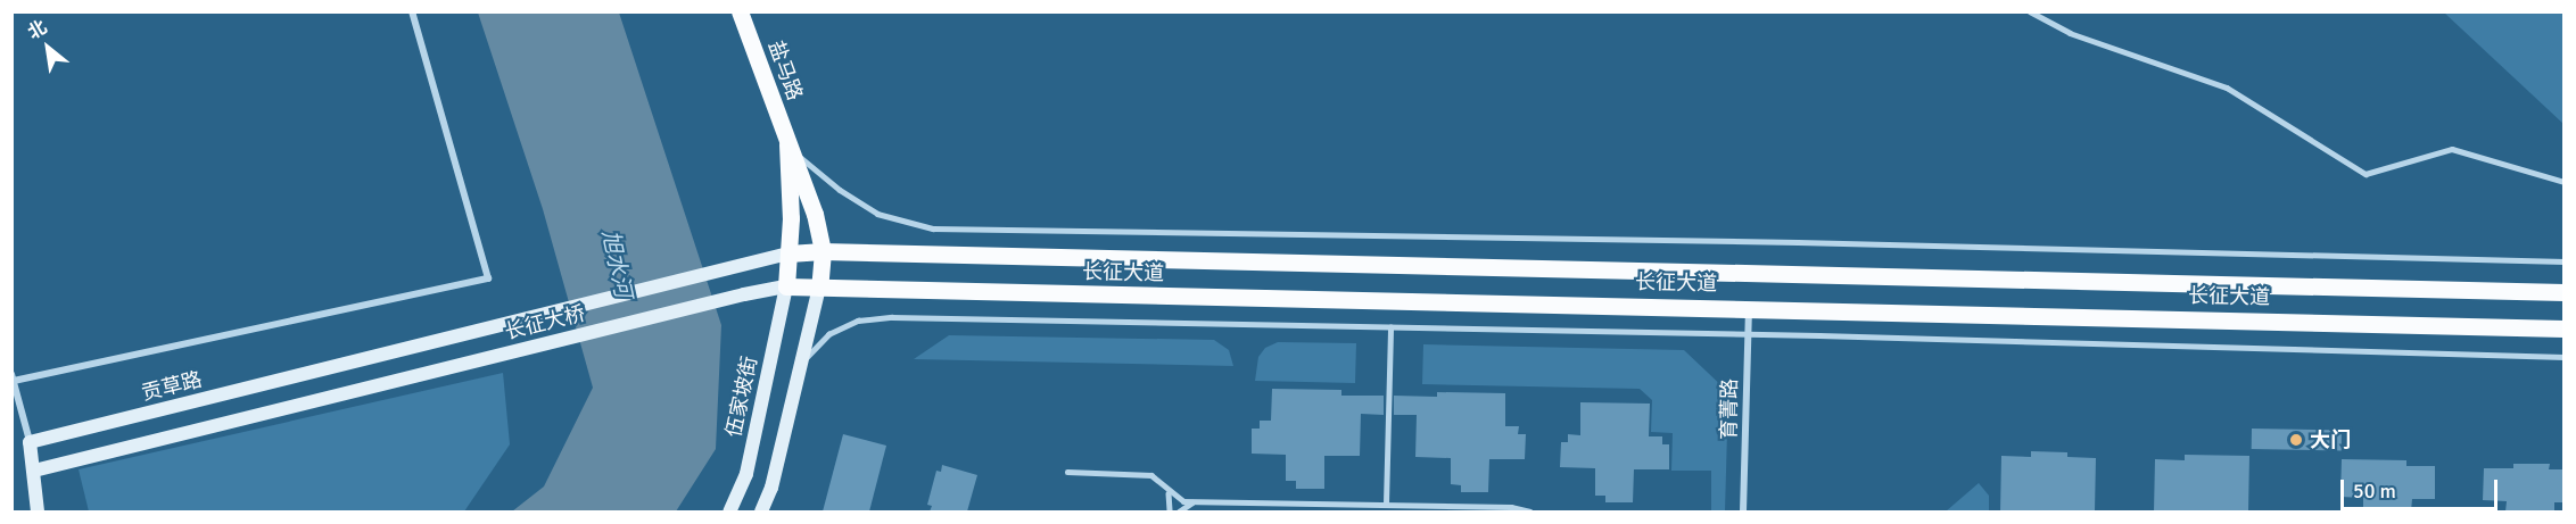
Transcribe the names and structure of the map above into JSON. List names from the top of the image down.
{
  "streets": {
    "main road": [
      "盐马路",
      "长征大道",
      "长征大桥",
      "贡草路",
      "伍家坡街"
    ],
    "street": ["育菁路"]
  },
  "crossings": [
    ["盐马路", "长征大道"],
    ["长征大道", "长征大桥"],
    ["长征大道", "伍家坡街"],
    ["长征大道", "育菁路"],
    ["长征大桥", "贡草路"],
    ["长征大桥", "伍家坡街"]
  ],
  "water": ["旭水河"],
  "places": ["大门"],
  "scale_bar": "50 m",
  "north": "top left"
}
